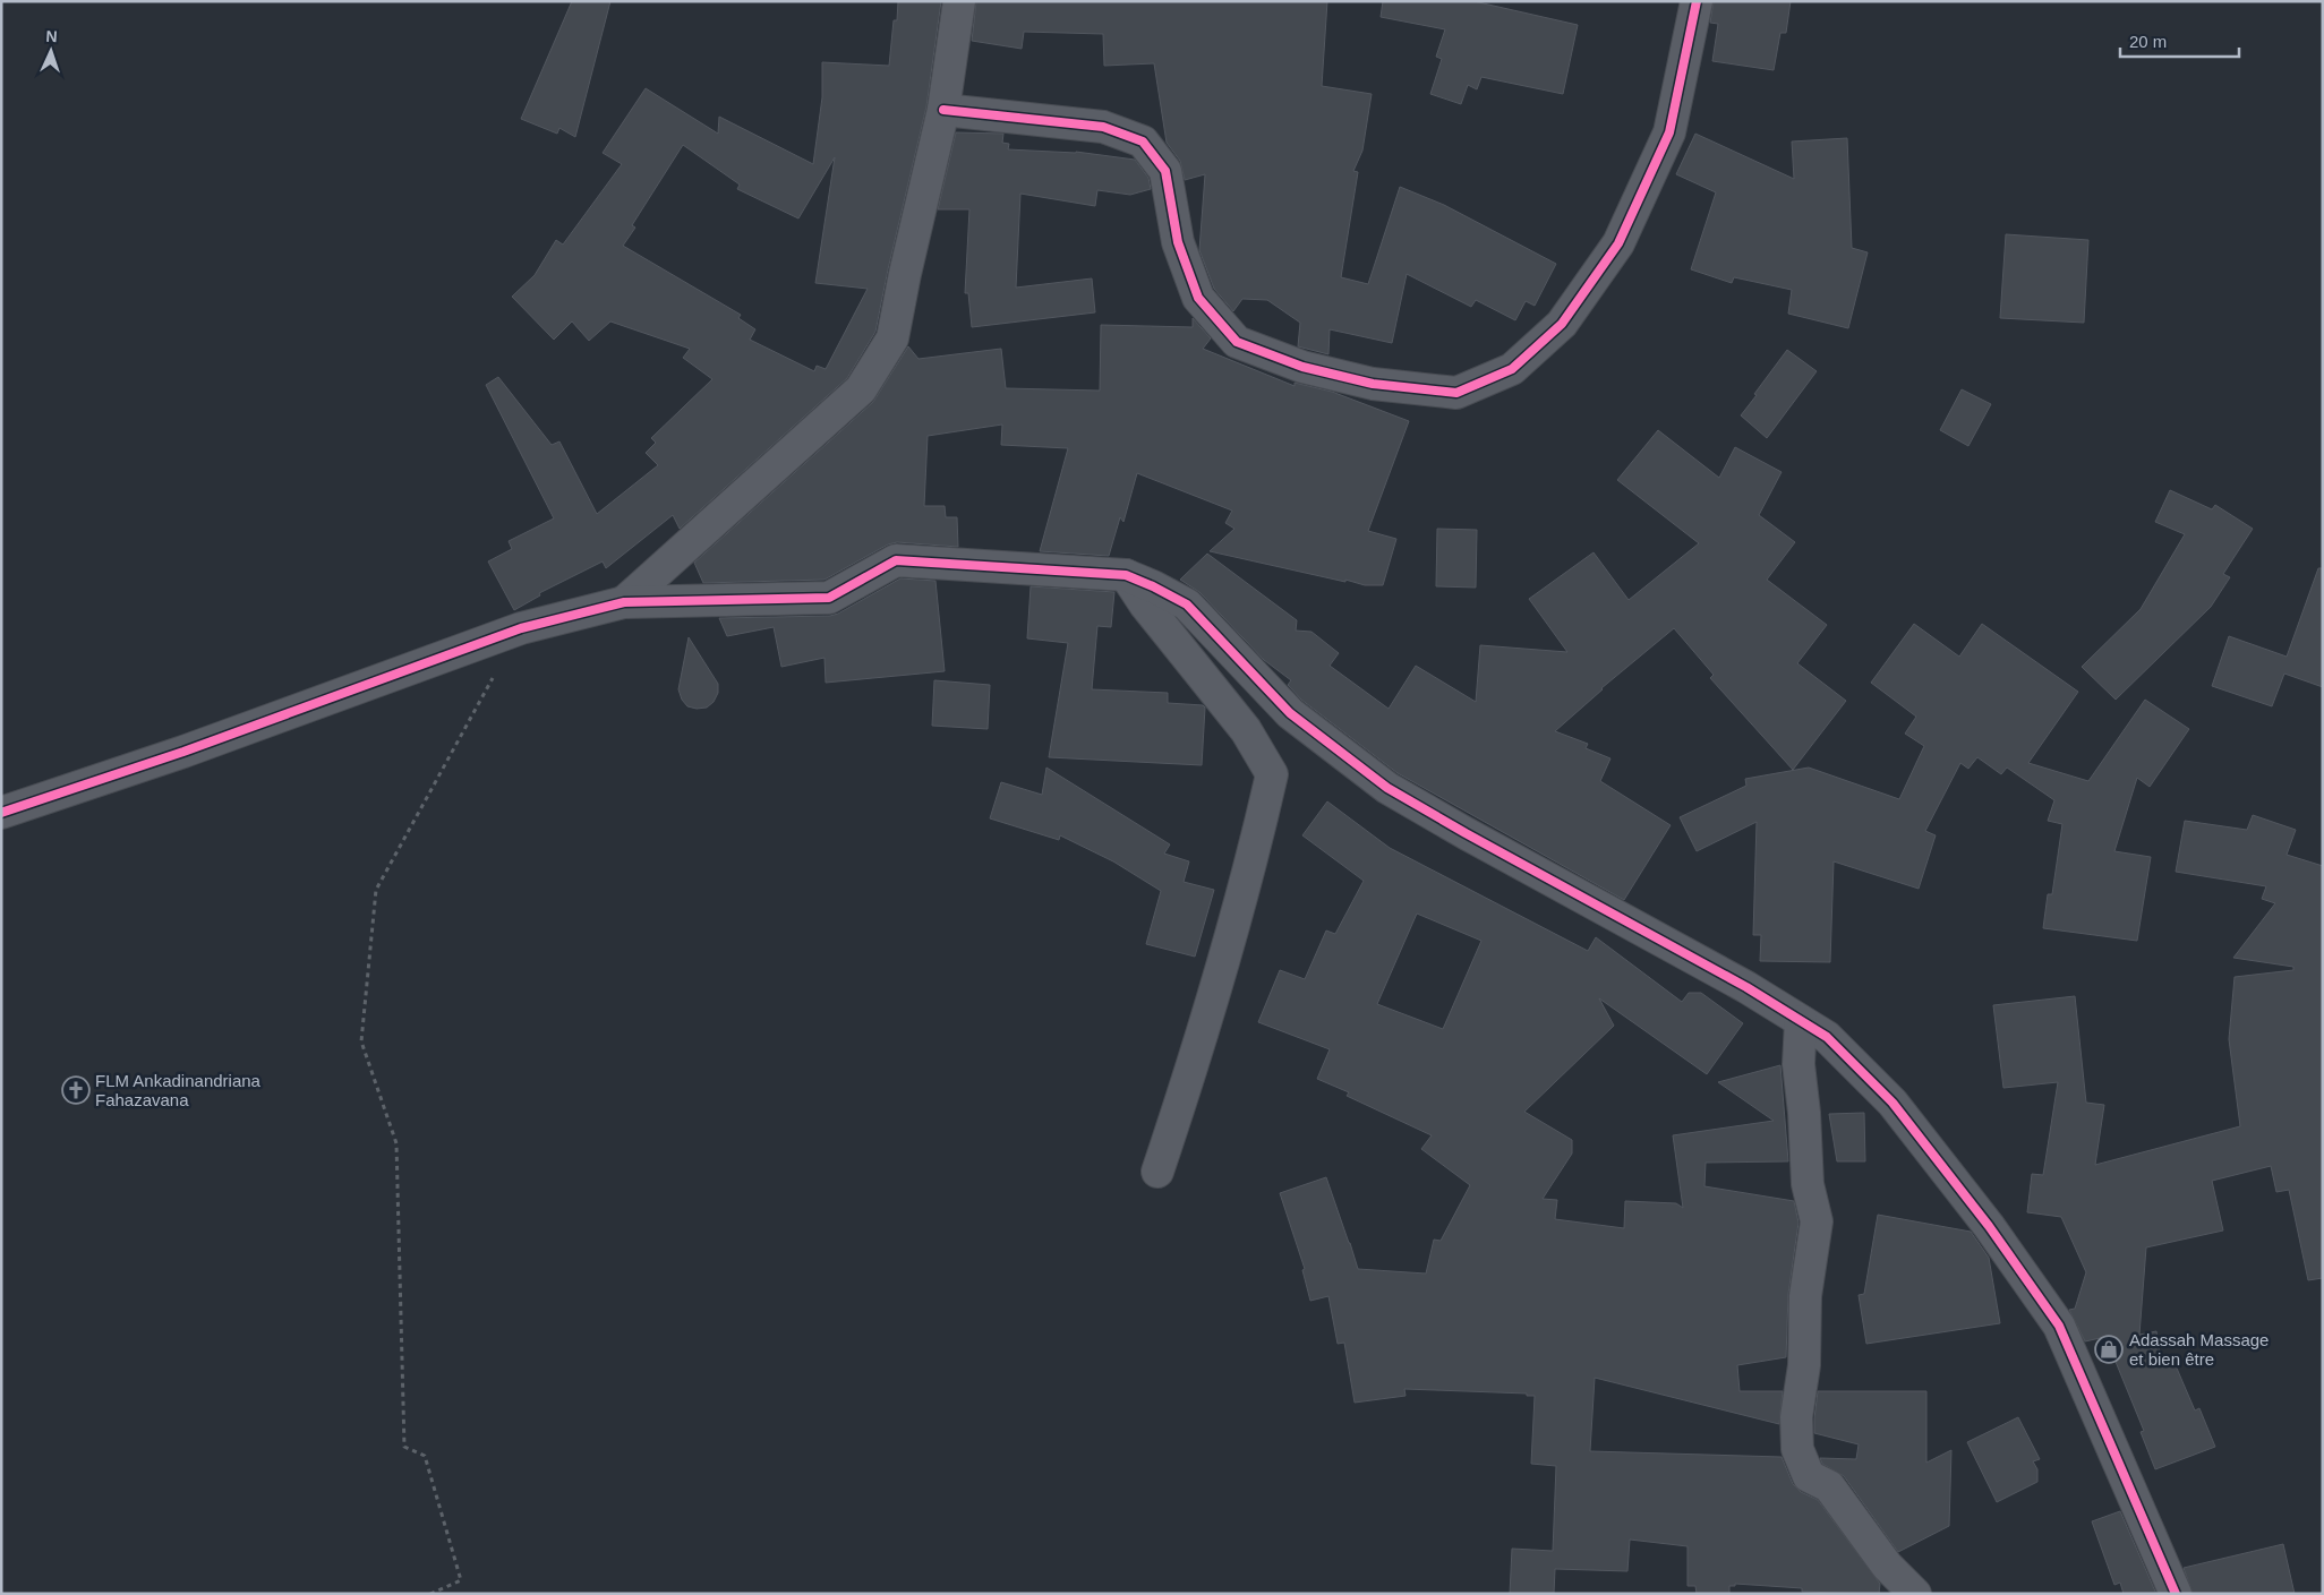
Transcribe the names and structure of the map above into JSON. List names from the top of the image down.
{
  "places": {
    "church": ["FLM Ankadinandriana Fahazavana"],
    "shop": ["Adassah Massage et bien être"]
  },
  "scale_bar": "20 m",
  "north": "top"
}
